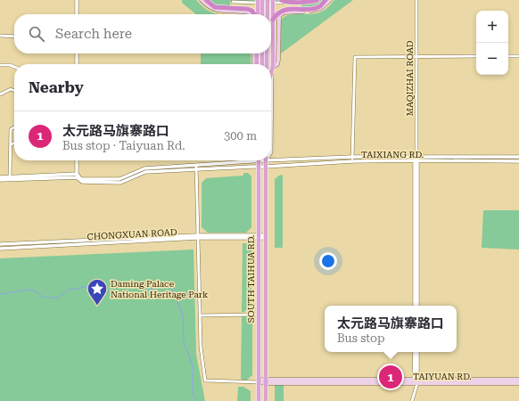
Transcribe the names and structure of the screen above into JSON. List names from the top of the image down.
{
  "streets": {
    "main road": ["SOUTH TAIHUA RD.", "TAIYUAN RD."],
    "street": ["MAQIZHAI ROAD", "TAIXIANG RD.", "CHONGXUAN ROAD"]
  },
  "crossings": [
    ["MAQIZHAI ROAD", "TAIXIANG RD."],
    ["TAIXIANG RD.", "SOUTH TAIHUA RD."],
    ["CHONGXUAN ROAD", "SOUTH TAIHUA RD."],
    ["SOUTH TAIHUA RD.", "TAIYUAN RD."]
  ],
  "places": {
    "place": ["Daming Palace National Heritage Park"]
  },
  "page": {
    "map_buttons": ["+", "−"],
    "search": "Search here",
    "heading": "Nearby",
    "list": [
      {
        "mark": "1",
        "name": "太元路马旗寨路口",
        "note": "Bus stop · Taiyuan Rd.",
        "value": "300 m"
      }
    ],
    "popup": ["太元路马旗寨路口", "Bus stop"],
    "pins": "1"
  }
}
